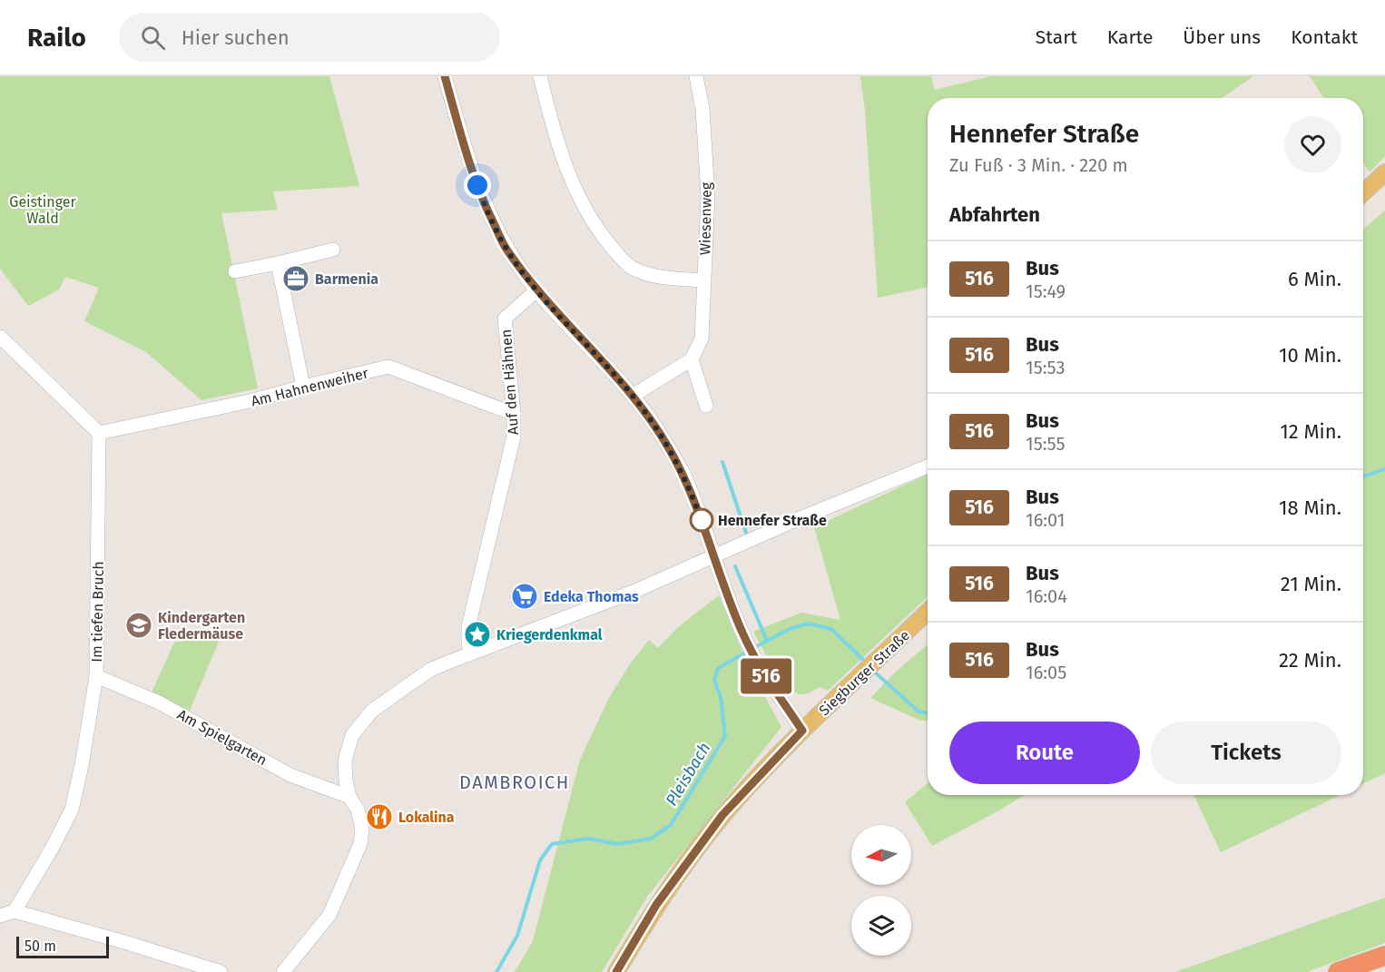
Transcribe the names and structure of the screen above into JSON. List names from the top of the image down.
{
  "streets": {
    "main road": ["Siegburger Straße"],
    "street": [
      "Wiesenweg",
      "Auf den Hähnen",
      "Am Hahnenweiher",
      "Im tiefen Bruch",
      "Am Spielgarten"
    ]
  },
  "crossings": [
    ["Auf den Hähnen", "Am Hahnenweiher"],
    ["Am Hahnenweiher", "Im tiefen Bruch"],
    ["Im tiefen Bruch", "Am Spielgarten"]
  ],
  "districts": ["DAMBROICH"],
  "water": ["Pleisbach"],
  "parks": ["Geistinger Wald"],
  "places": {
    "office": ["Barmenia"],
    "other": ["Hennefer Straße"],
    "supermarket": ["Edeka Thomas"],
    "school or university": ["Kindergarten Fledermäuse"],
    "place": ["Kriegerdenkmal"],
    "restaurant": ["Lokalina"]
  },
  "lines": ["bus line 516"],
  "scale_bar": "50 m",
  "north": "left",
  "page": {
    "header": "Railo",
    "search": "Hier suchen",
    "nav": [
      "Start",
      "Karte",
      "Über uns",
      "Kontakt"
    ],
    "on_map": "516",
    "heading": [
      ["Hennefer Straße", "Zu Fuß · 3 Min. · 220 m"],
      "Abfahrten"
    ],
    "list": [
      {
        "mark": "516",
        "name": "Bus",
        "note": "15:49",
        "value": "6 Min."
      },
      {
        "mark": "516",
        "name": "Bus",
        "note": "15:53",
        "value": "10 Min."
      },
      {
        "mark": "516",
        "name": "Bus",
        "note": "15:55",
        "value": "12 Min."
      },
      {
        "mark": "516",
        "name": "Bus",
        "note": "16:01",
        "value": "18 Min."
      },
      {
        "mark": "516",
        "name": "Bus",
        "note": "16:04",
        "value": "21 Min."
      },
      {
        "mark": "516",
        "name": "Bus",
        "note": "16:05",
        "value": "22 Min."
      }
    ],
    "buttons": ["Route", "Tickets"],
    "scale": "50 m"
  }
}
